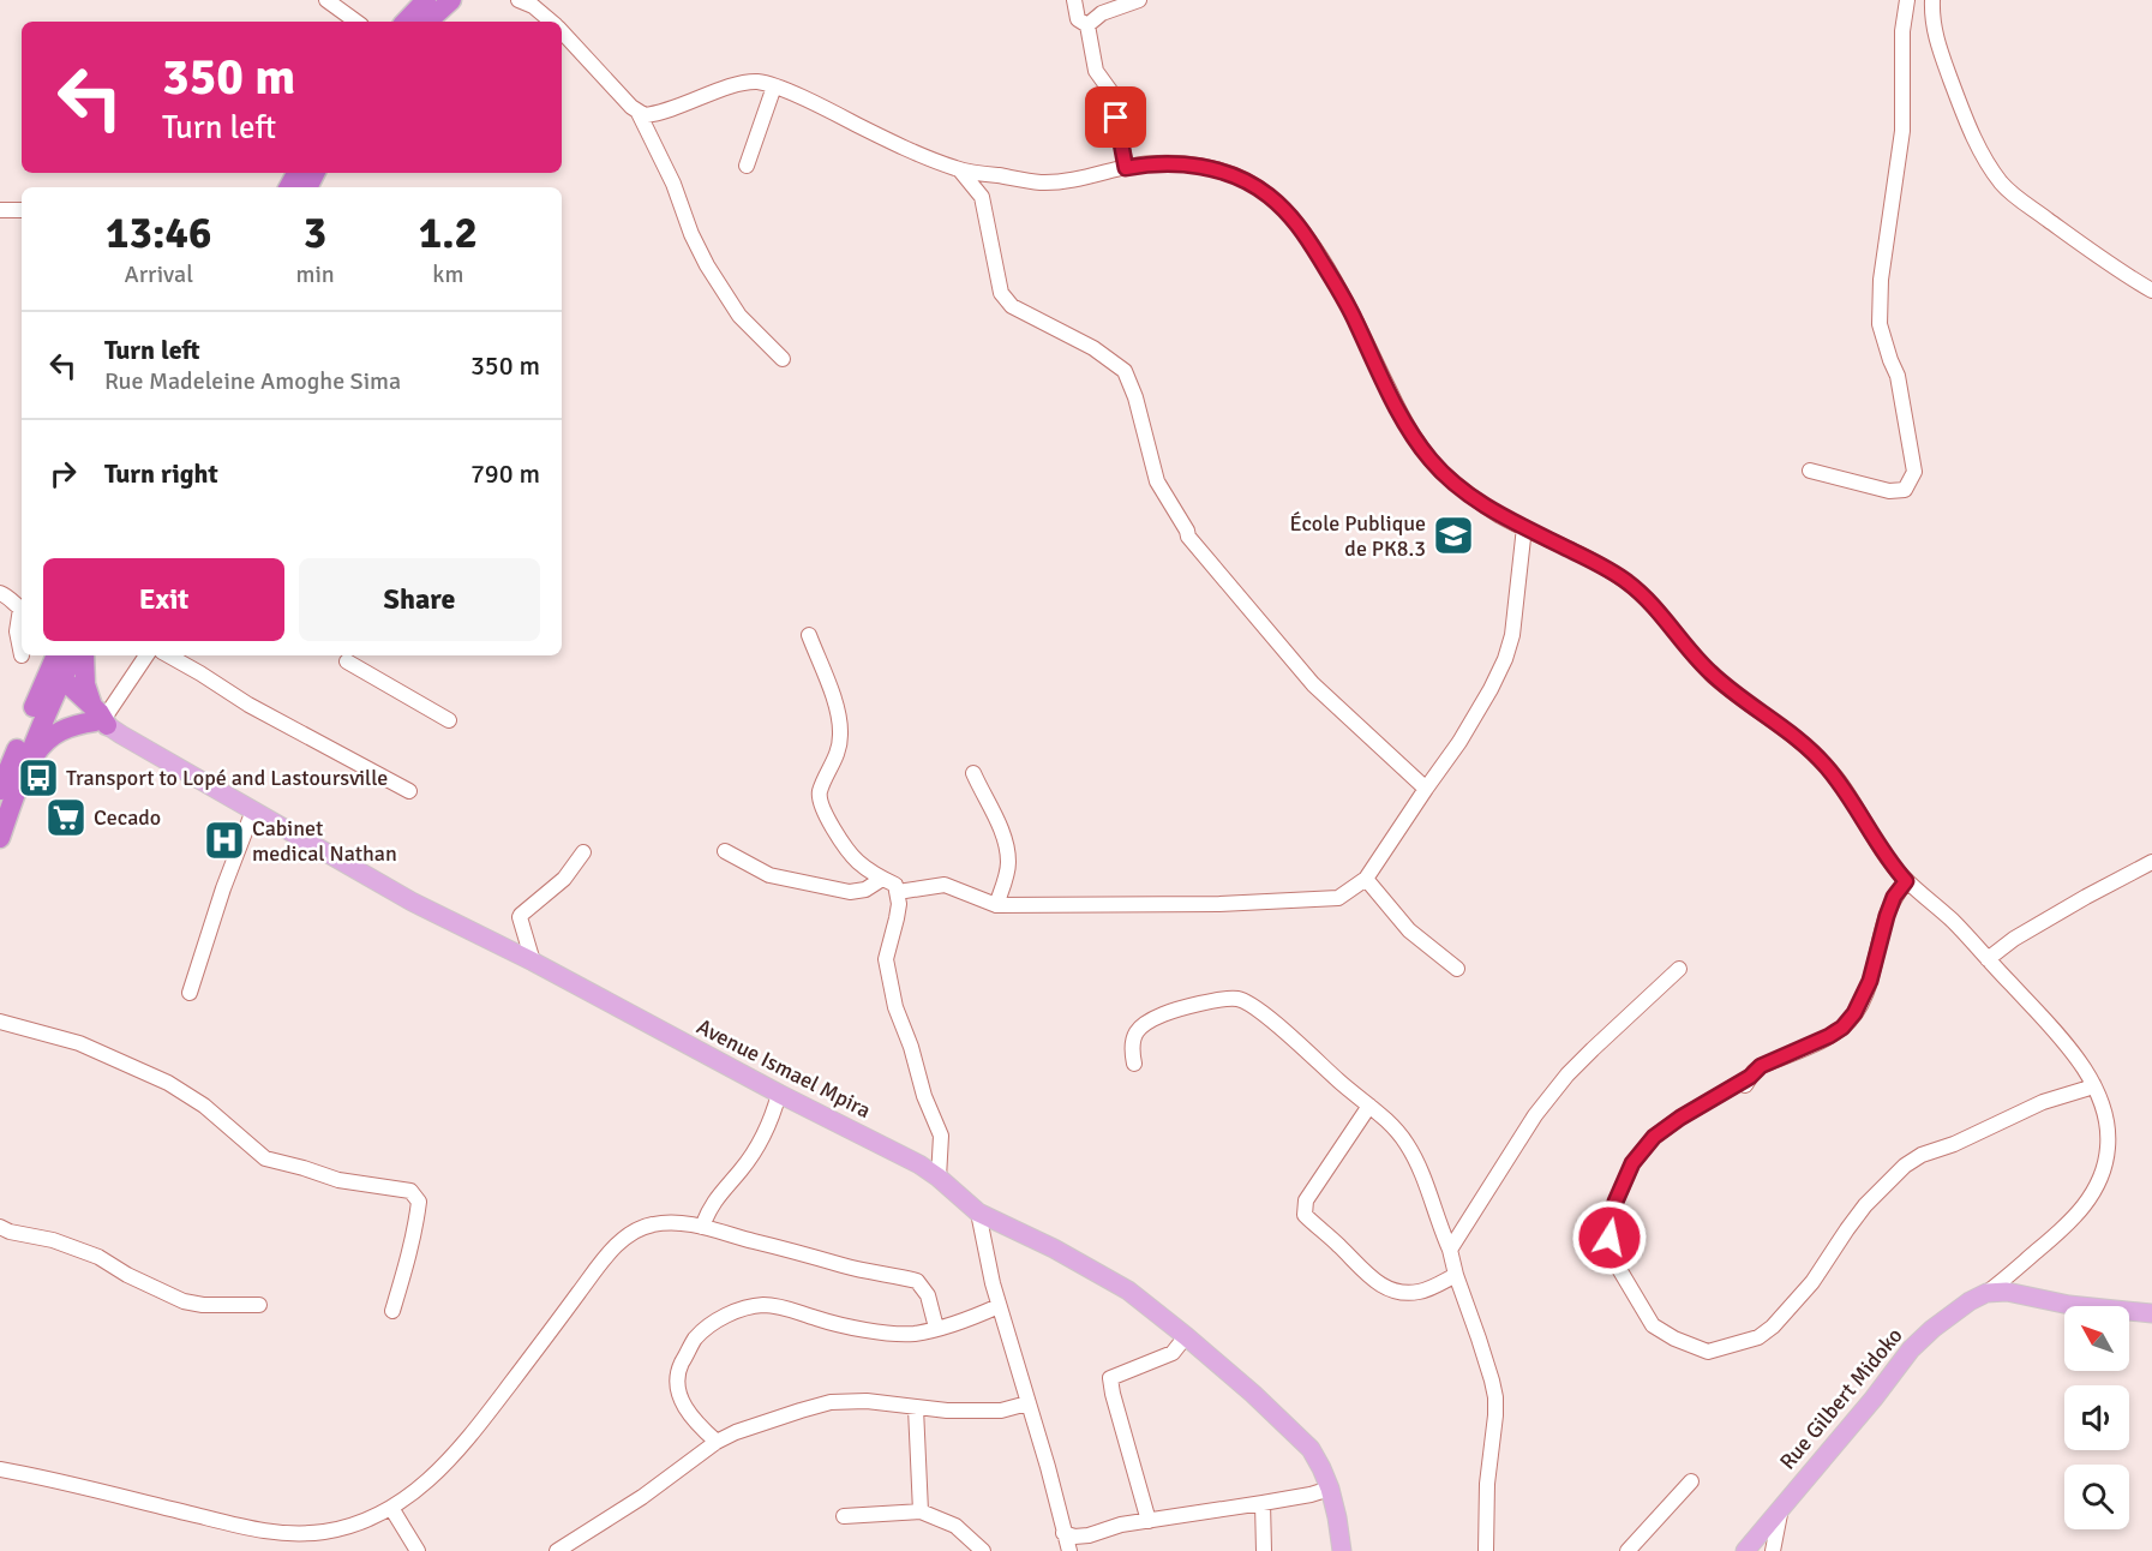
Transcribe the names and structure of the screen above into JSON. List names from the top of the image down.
{
  "streets": {
    "main road": ["Avenue Ismael Mpira", "Rue Gilbert Midoko"]
  },
  "places": {
    "school or university": ["École Publique de PK8.3"],
    "bus stop": ["Transport to Lopé and Lastoursville"],
    "supermarket": ["Cecado"],
    "hospital": ["Cabinet medical Nathan"]
  },
  "north": "top left",
  "page": {
    "turn": ["350 m", "Turn left"],
    "eta": [
      "13:46",
      "Arrival",
      "3",
      "min",
      "1.2",
      "km"
    ],
    "list": [
      {
        "name": "Turn left",
        "note": "Rue Madeleine Amoghe Sima",
        "value": "350 m"
      },
      {
        "name": "Turn right",
        "value": "790 m"
      }
    ],
    "buttons": ["Exit", "Share"]
  }
}
